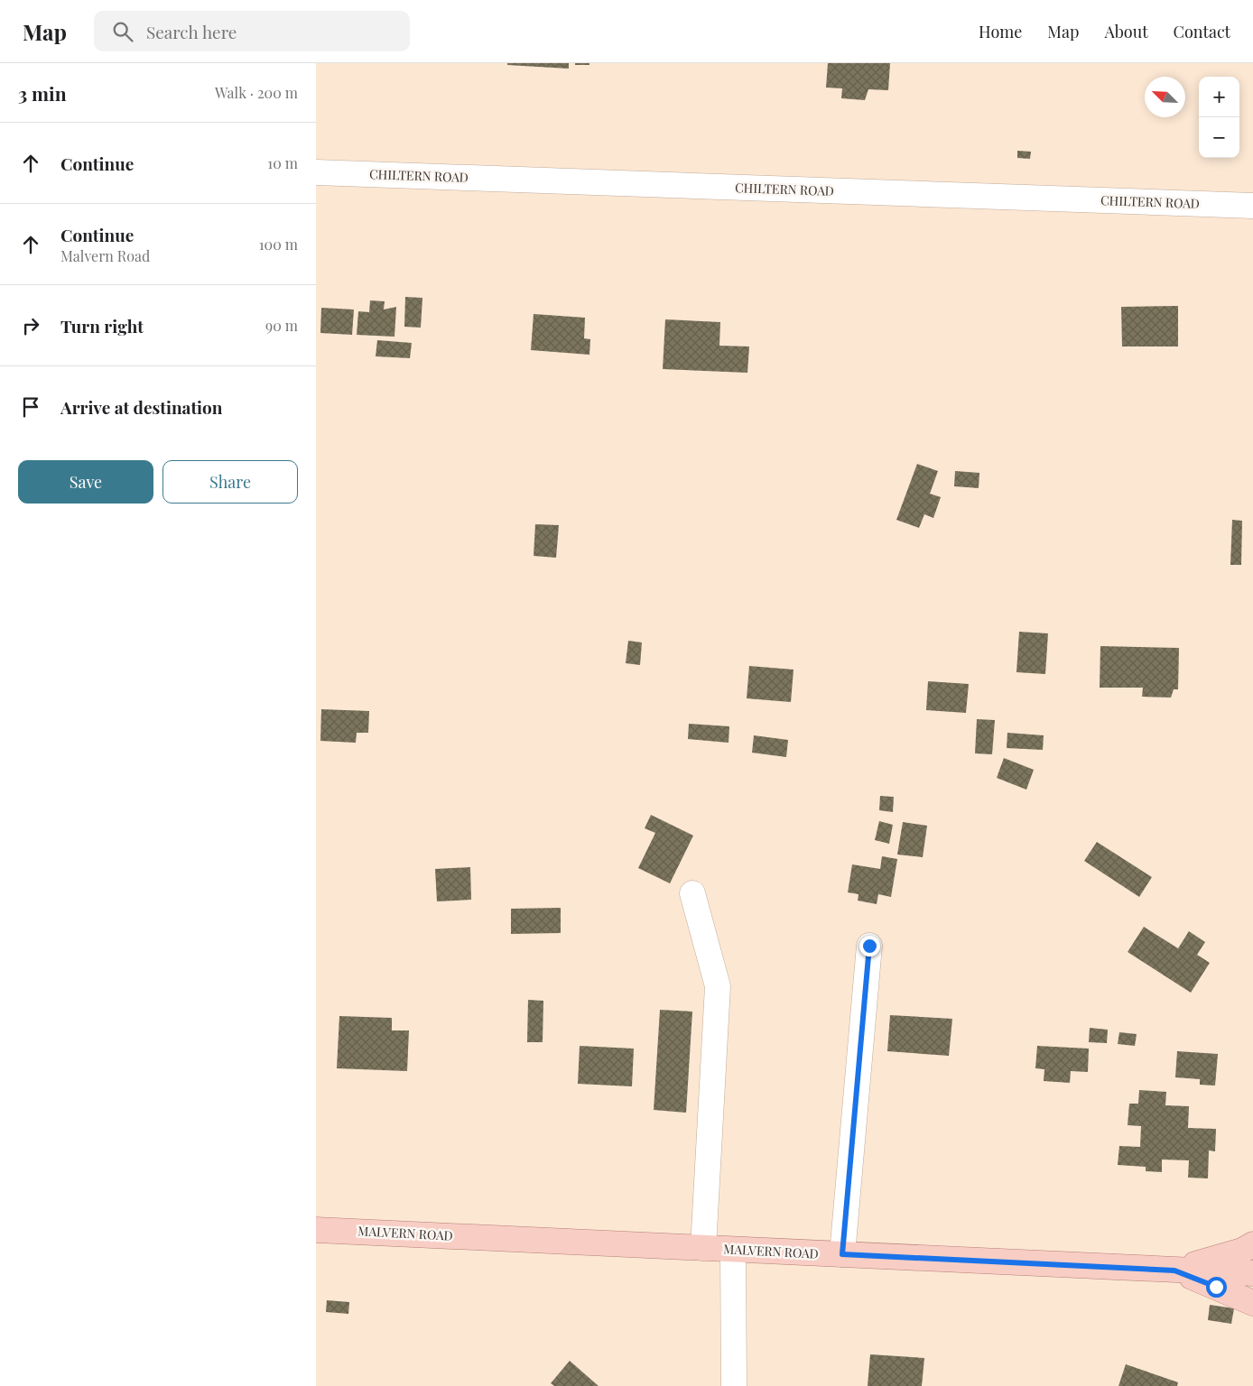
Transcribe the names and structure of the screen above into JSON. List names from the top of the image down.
{
  "streets": {
    "main road": ["MALVERN ROAD"],
    "street": ["CHILTERN ROAD"]
  },
  "north": "top left",
  "page": {
    "header": "Map",
    "search": "Search here",
    "nav": [
      "Home",
      "Map",
      "About",
      "Contact"
    ],
    "heading": ["3 min", "Walk · 200 m"],
    "map_buttons": ["+", "−"],
    "list": [
      ["Continue", "10 m"],
      ["Continue", "Malvern Road", "100 m"],
      ["Turn right", "90 m"],
      "Arrive at destination"
    ],
    "buttons": ["Save", "Share"]
  }
}
